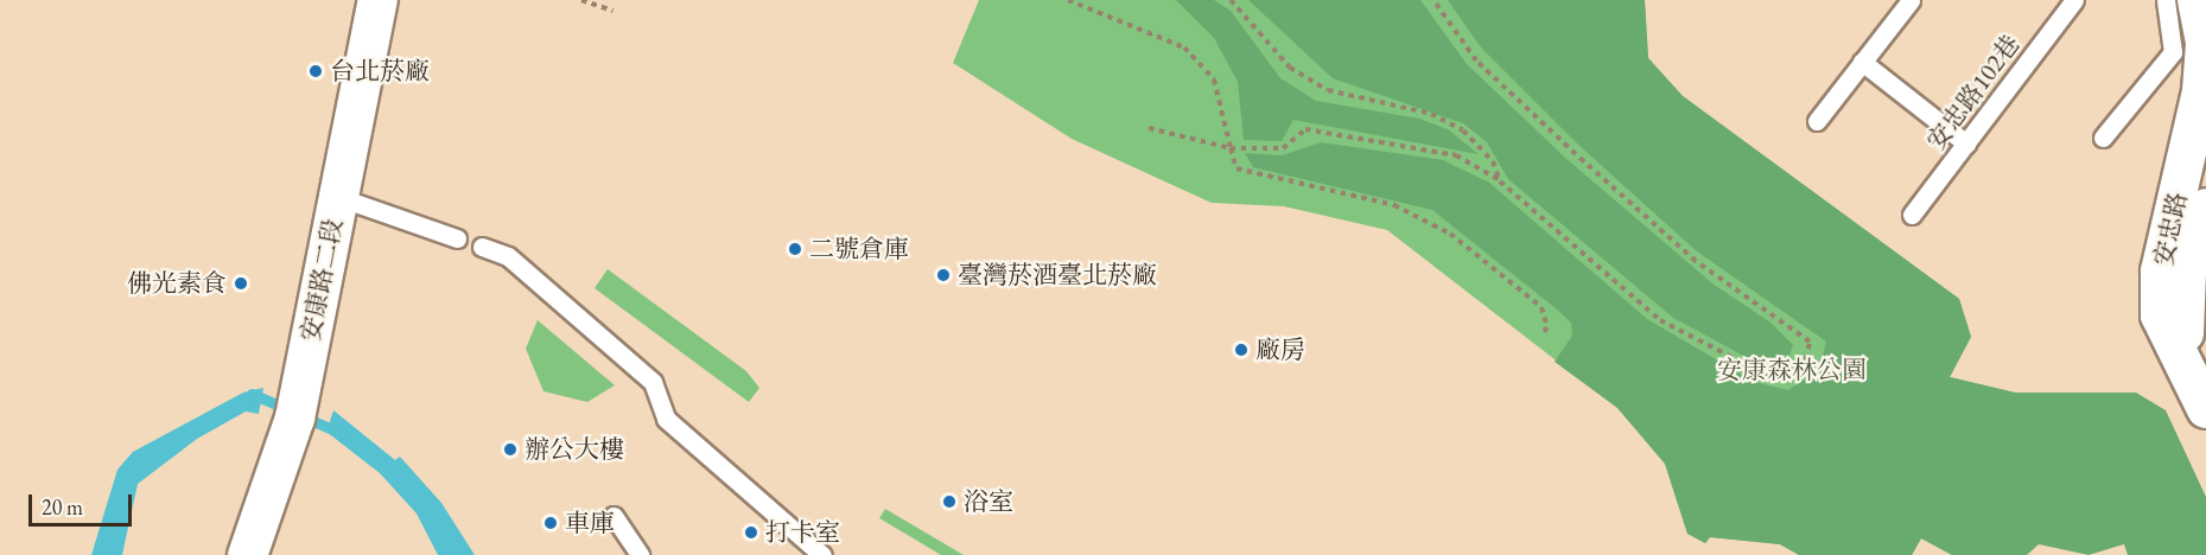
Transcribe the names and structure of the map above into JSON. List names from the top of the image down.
{
  "streets": {
    "main road": ["安康路二段"],
    "street": ["安忠路"],
    "lane": ["安忠路102巷"]
  },
  "parks": ["安康森林公園"],
  "places": [
    "台北菸廠",
    "二號倉庫",
    "臺灣菸酒臺北菸廠",
    "佛光素食",
    "廠房",
    "辦公大樓",
    "浴室",
    "車庫",
    "打卡室"
  ],
  "scale_bar": "20 m"
}
